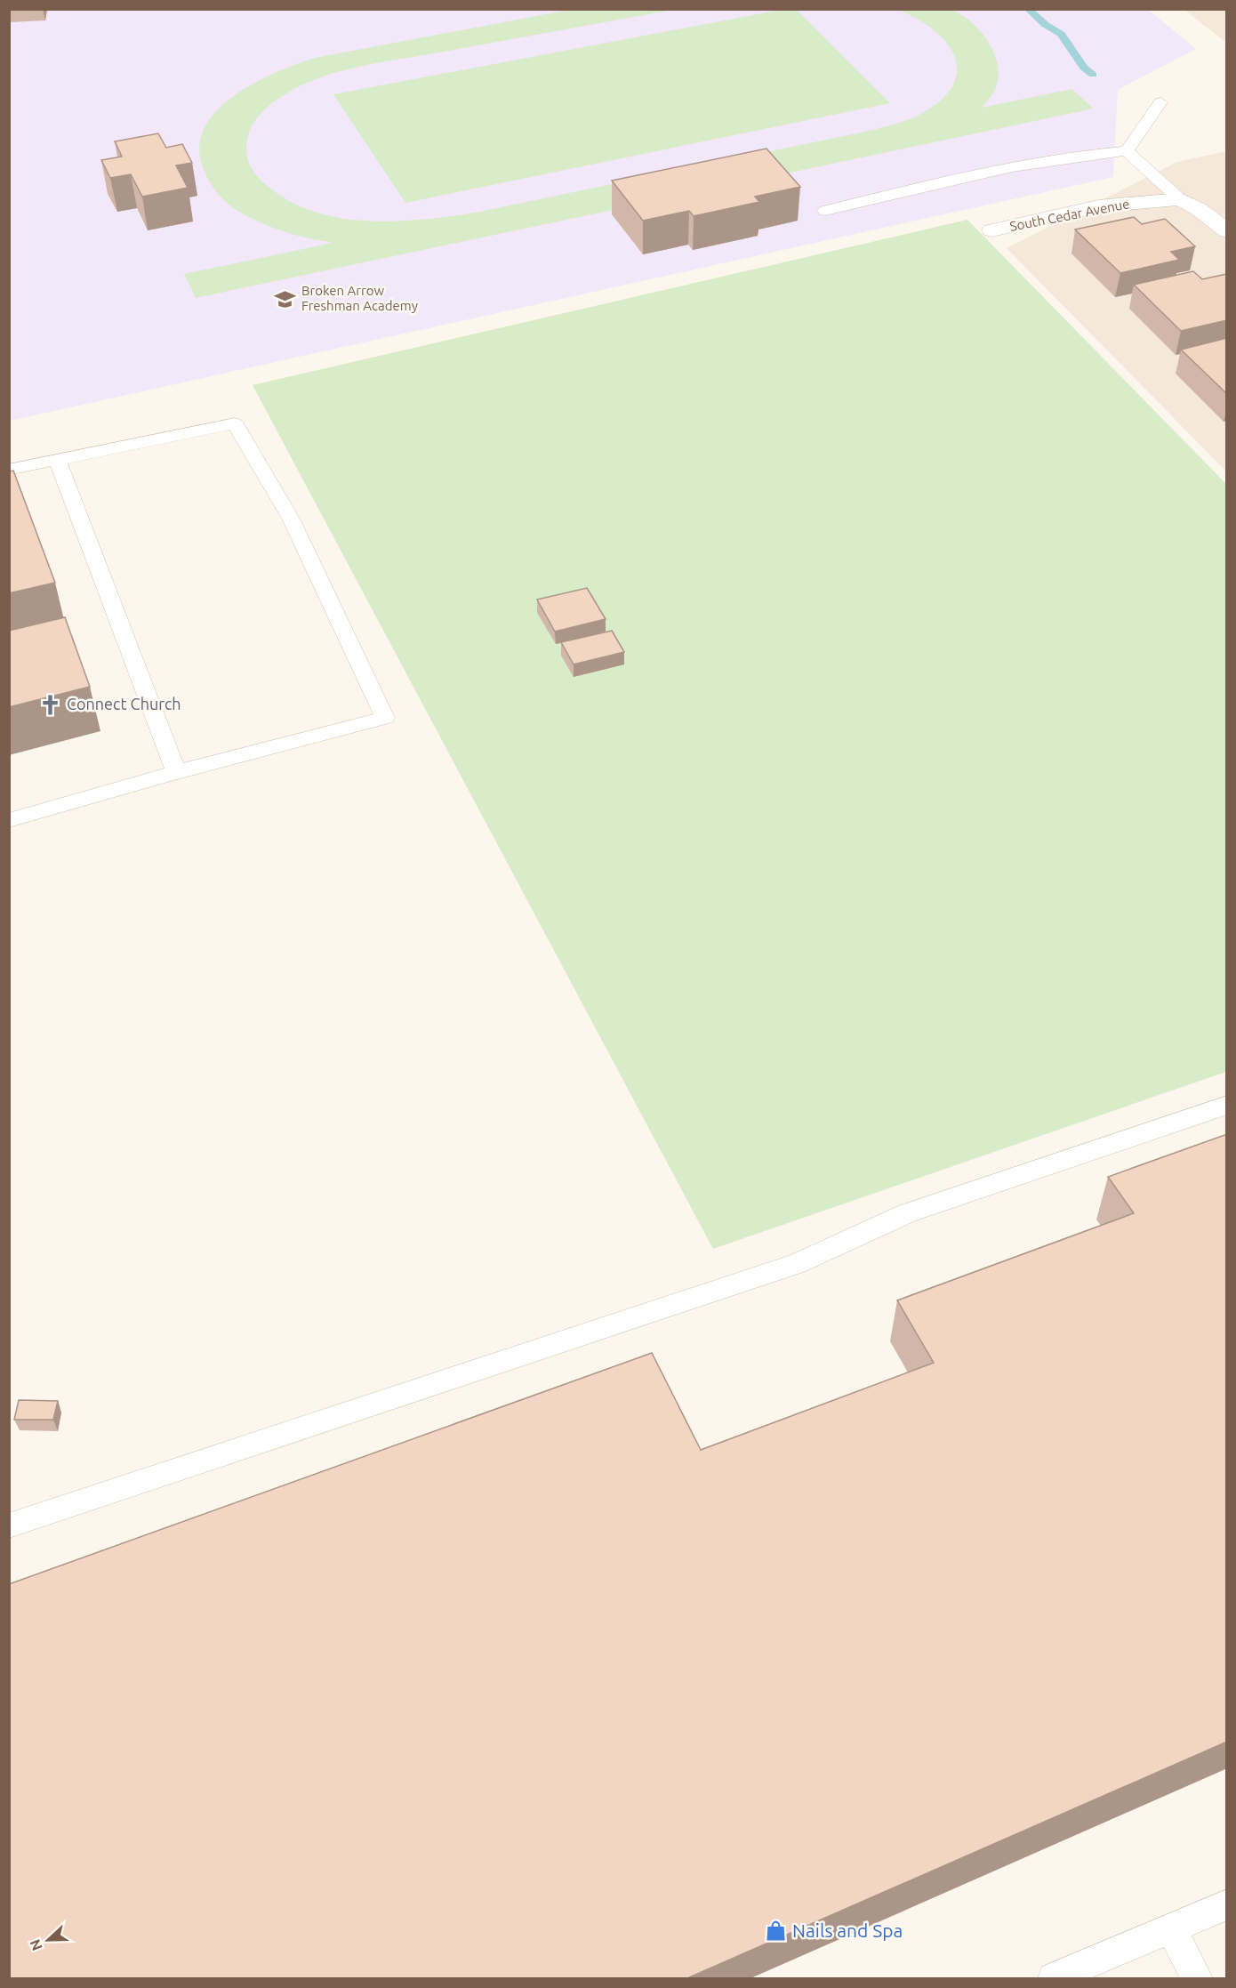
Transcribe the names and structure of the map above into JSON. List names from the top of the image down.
{
  "streets": {
    "street": ["South Cedar Avenue"]
  },
  "places": {
    "school or university": ["Broken Arrow Freshman Academy"],
    "church": ["Connect Church"],
    "shop": ["Nails and Spa"]
  },
  "north": "left"
}
